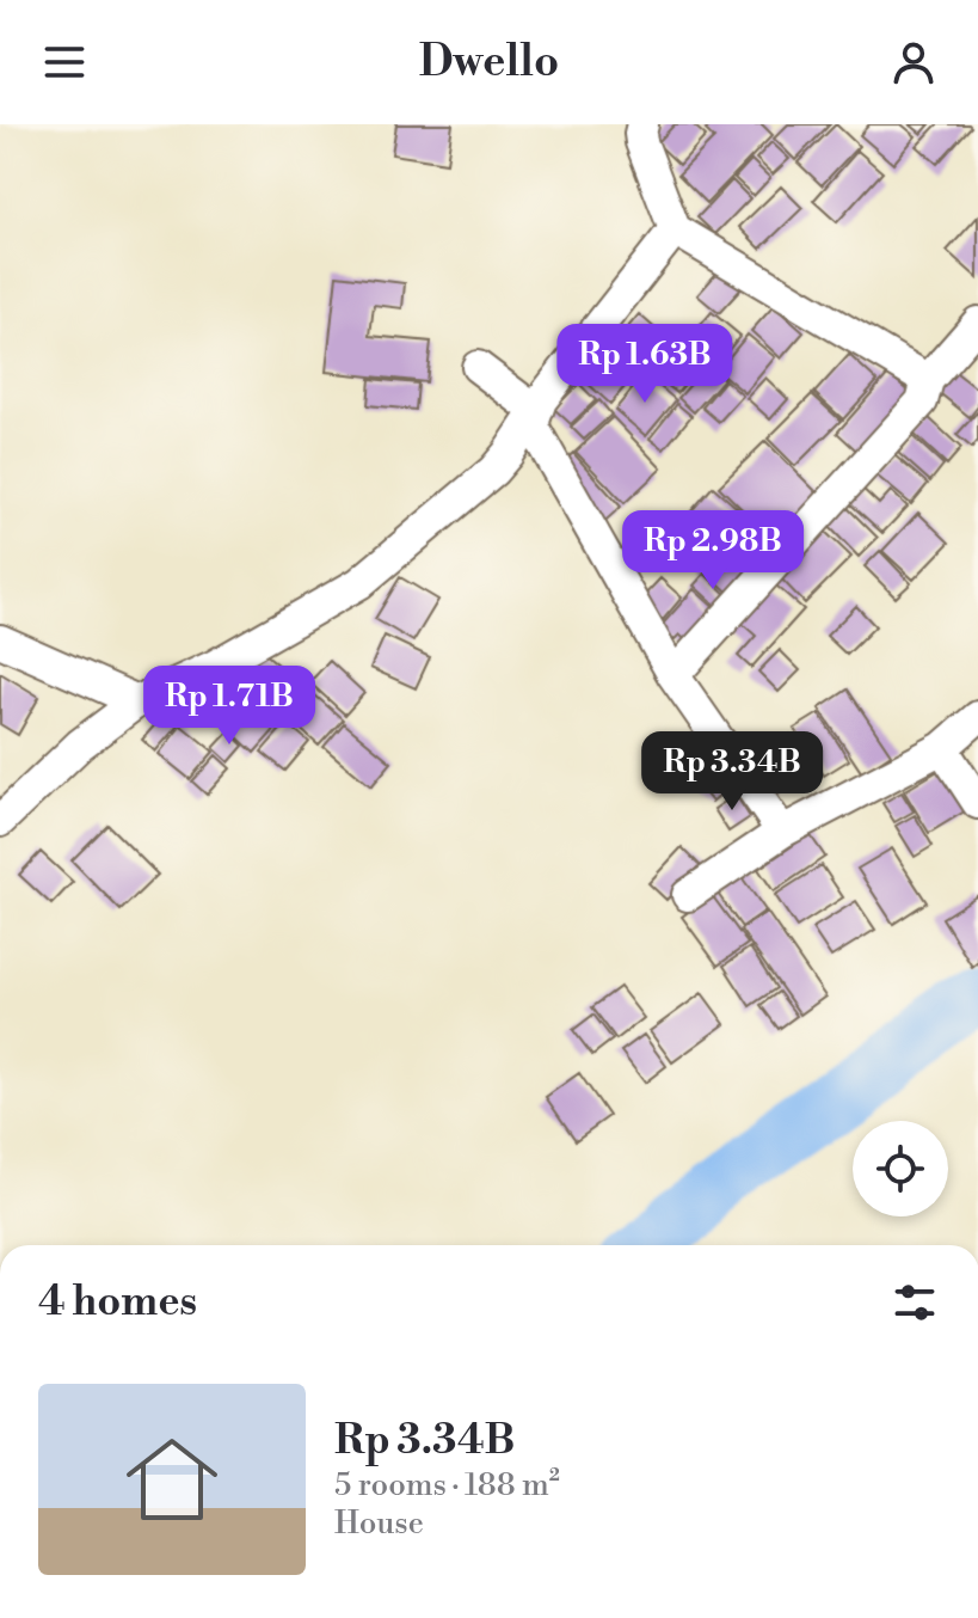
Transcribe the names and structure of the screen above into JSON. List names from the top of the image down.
{
  "page": {
    "header": "Dwello",
    "price": [
      "Rp 1.63B",
      "Rp 2.98B",
      "Rp 1.71B",
      "Rp 3.34B"
    ],
    "heading": "4 homes",
    "list": [
      {
        "name": "Rp 3.34B",
        "note": "5 rooms · 188 m² · House"
      }
    ]
  }
}
